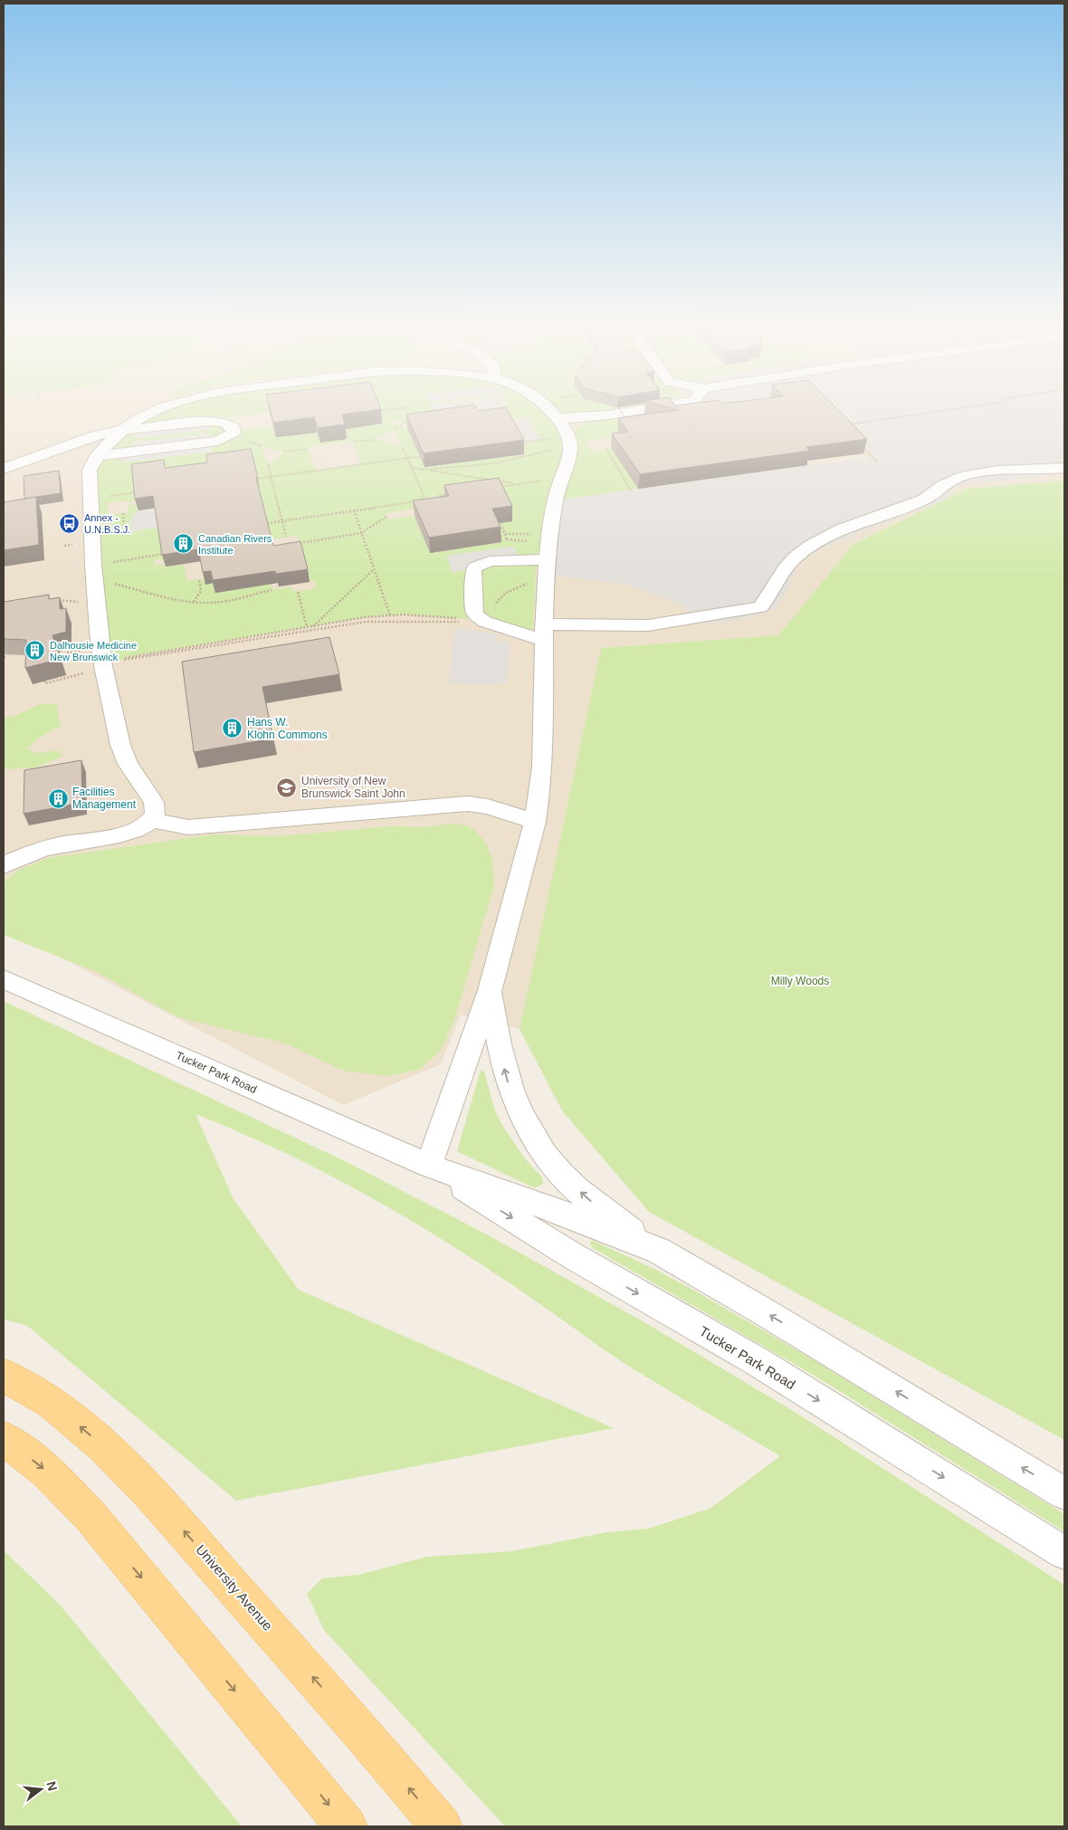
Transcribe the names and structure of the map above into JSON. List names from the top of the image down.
{
  "streets": {
    "main road": ["University Avenue"],
    "street": ["Tucker Park Road"]
  },
  "parks": ["Milly Woods"],
  "places": {
    "bus stop": ["Annex - U.N.B.S.J."],
    "building": [
      "Canadian Rivers Institute",
      "Dalhousie Medicine New Brunswick",
      "Hans W. Klohn Commons",
      "Facilities Management"
    ],
    "school or university": ["University of New Brunswick Saint John"]
  },
  "north": "right"
}
